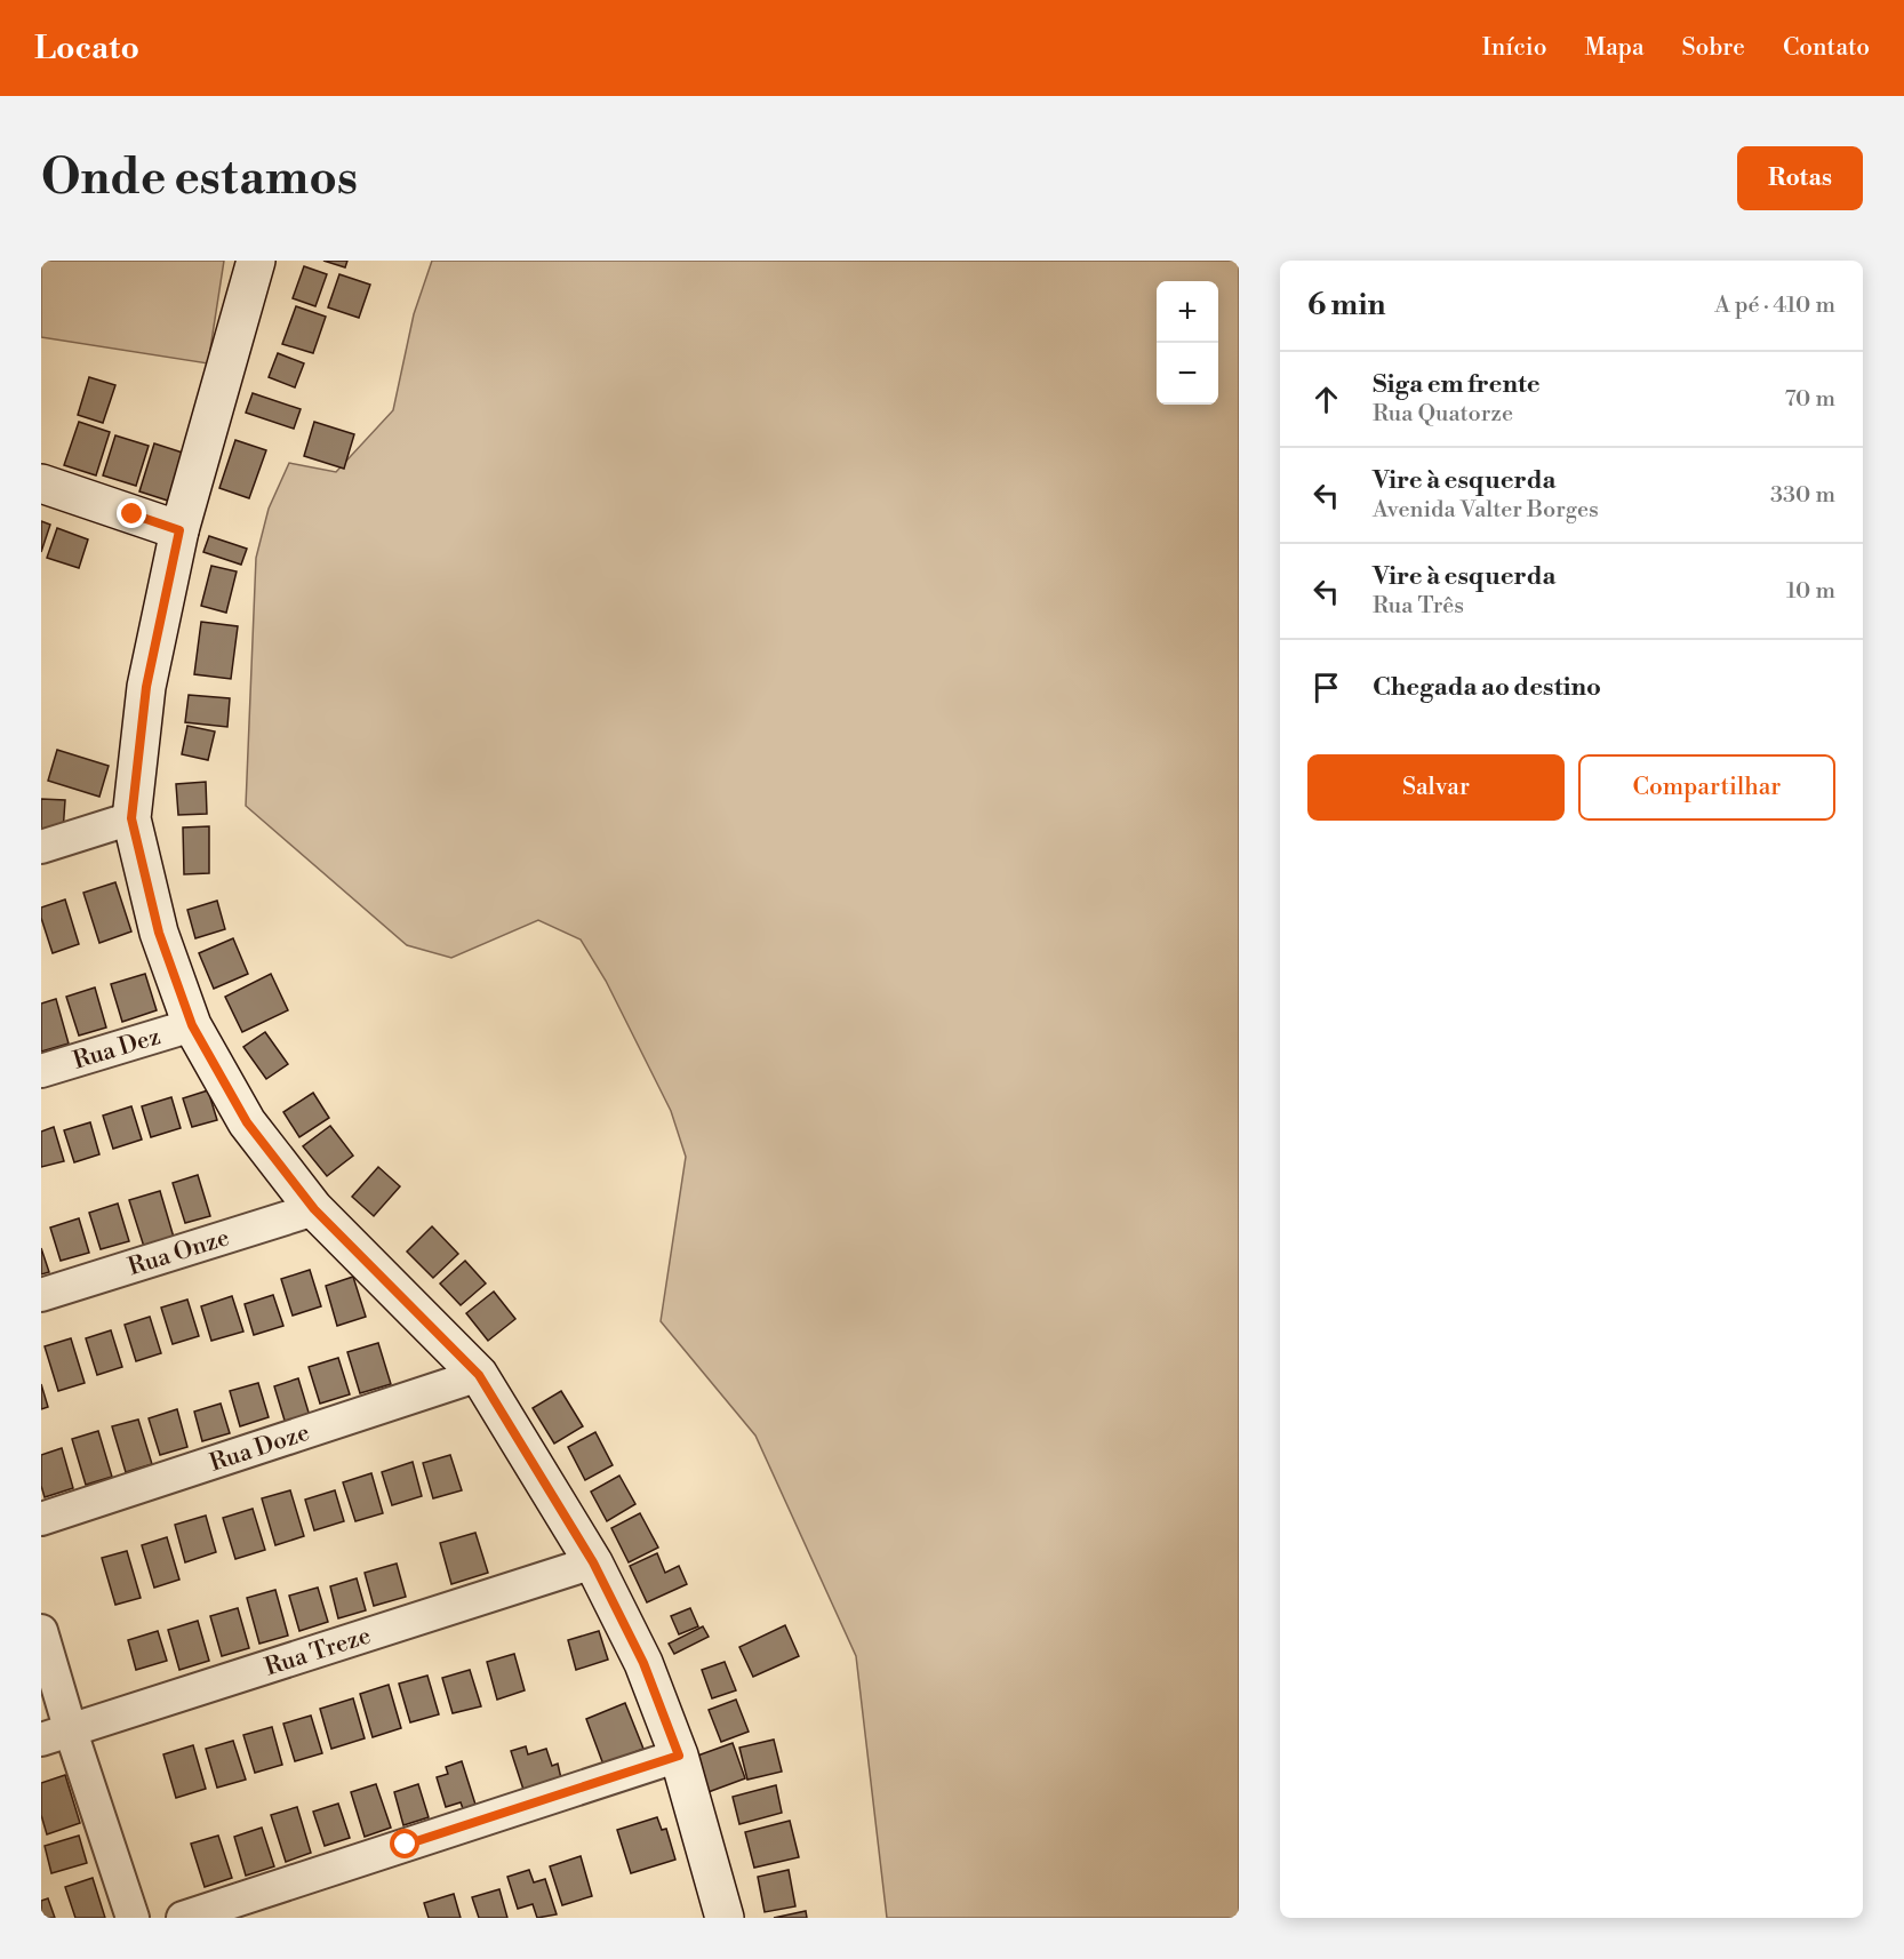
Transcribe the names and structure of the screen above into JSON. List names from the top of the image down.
{
  "streets": {
    "street": [
      "Rua Dez",
      "Rua Onze",
      "Rua Doze",
      "Rua Treze"
    ]
  },
  "page": {
    "header": "Locato",
    "nav": [
      "Início",
      "Mapa",
      "Sobre",
      "Contato"
    ],
    "buttons": [
      "Rotas",
      ["Salvar", "Compartilhar"]
    ],
    "title": "Onde estamos",
    "heading": ["6 min", "A pé · 410 m"],
    "map_buttons": ["+", "−"],
    "list": [
      ["Siga em frente", "Rua Quatorze", "70 m"],
      ["Vire à esquerda", "Avenida Valter Borges", "330 m"],
      ["Vire à esquerda", "Rua Três", "10 m"],
      "Chegada ao destino"
    ]
  }
}
